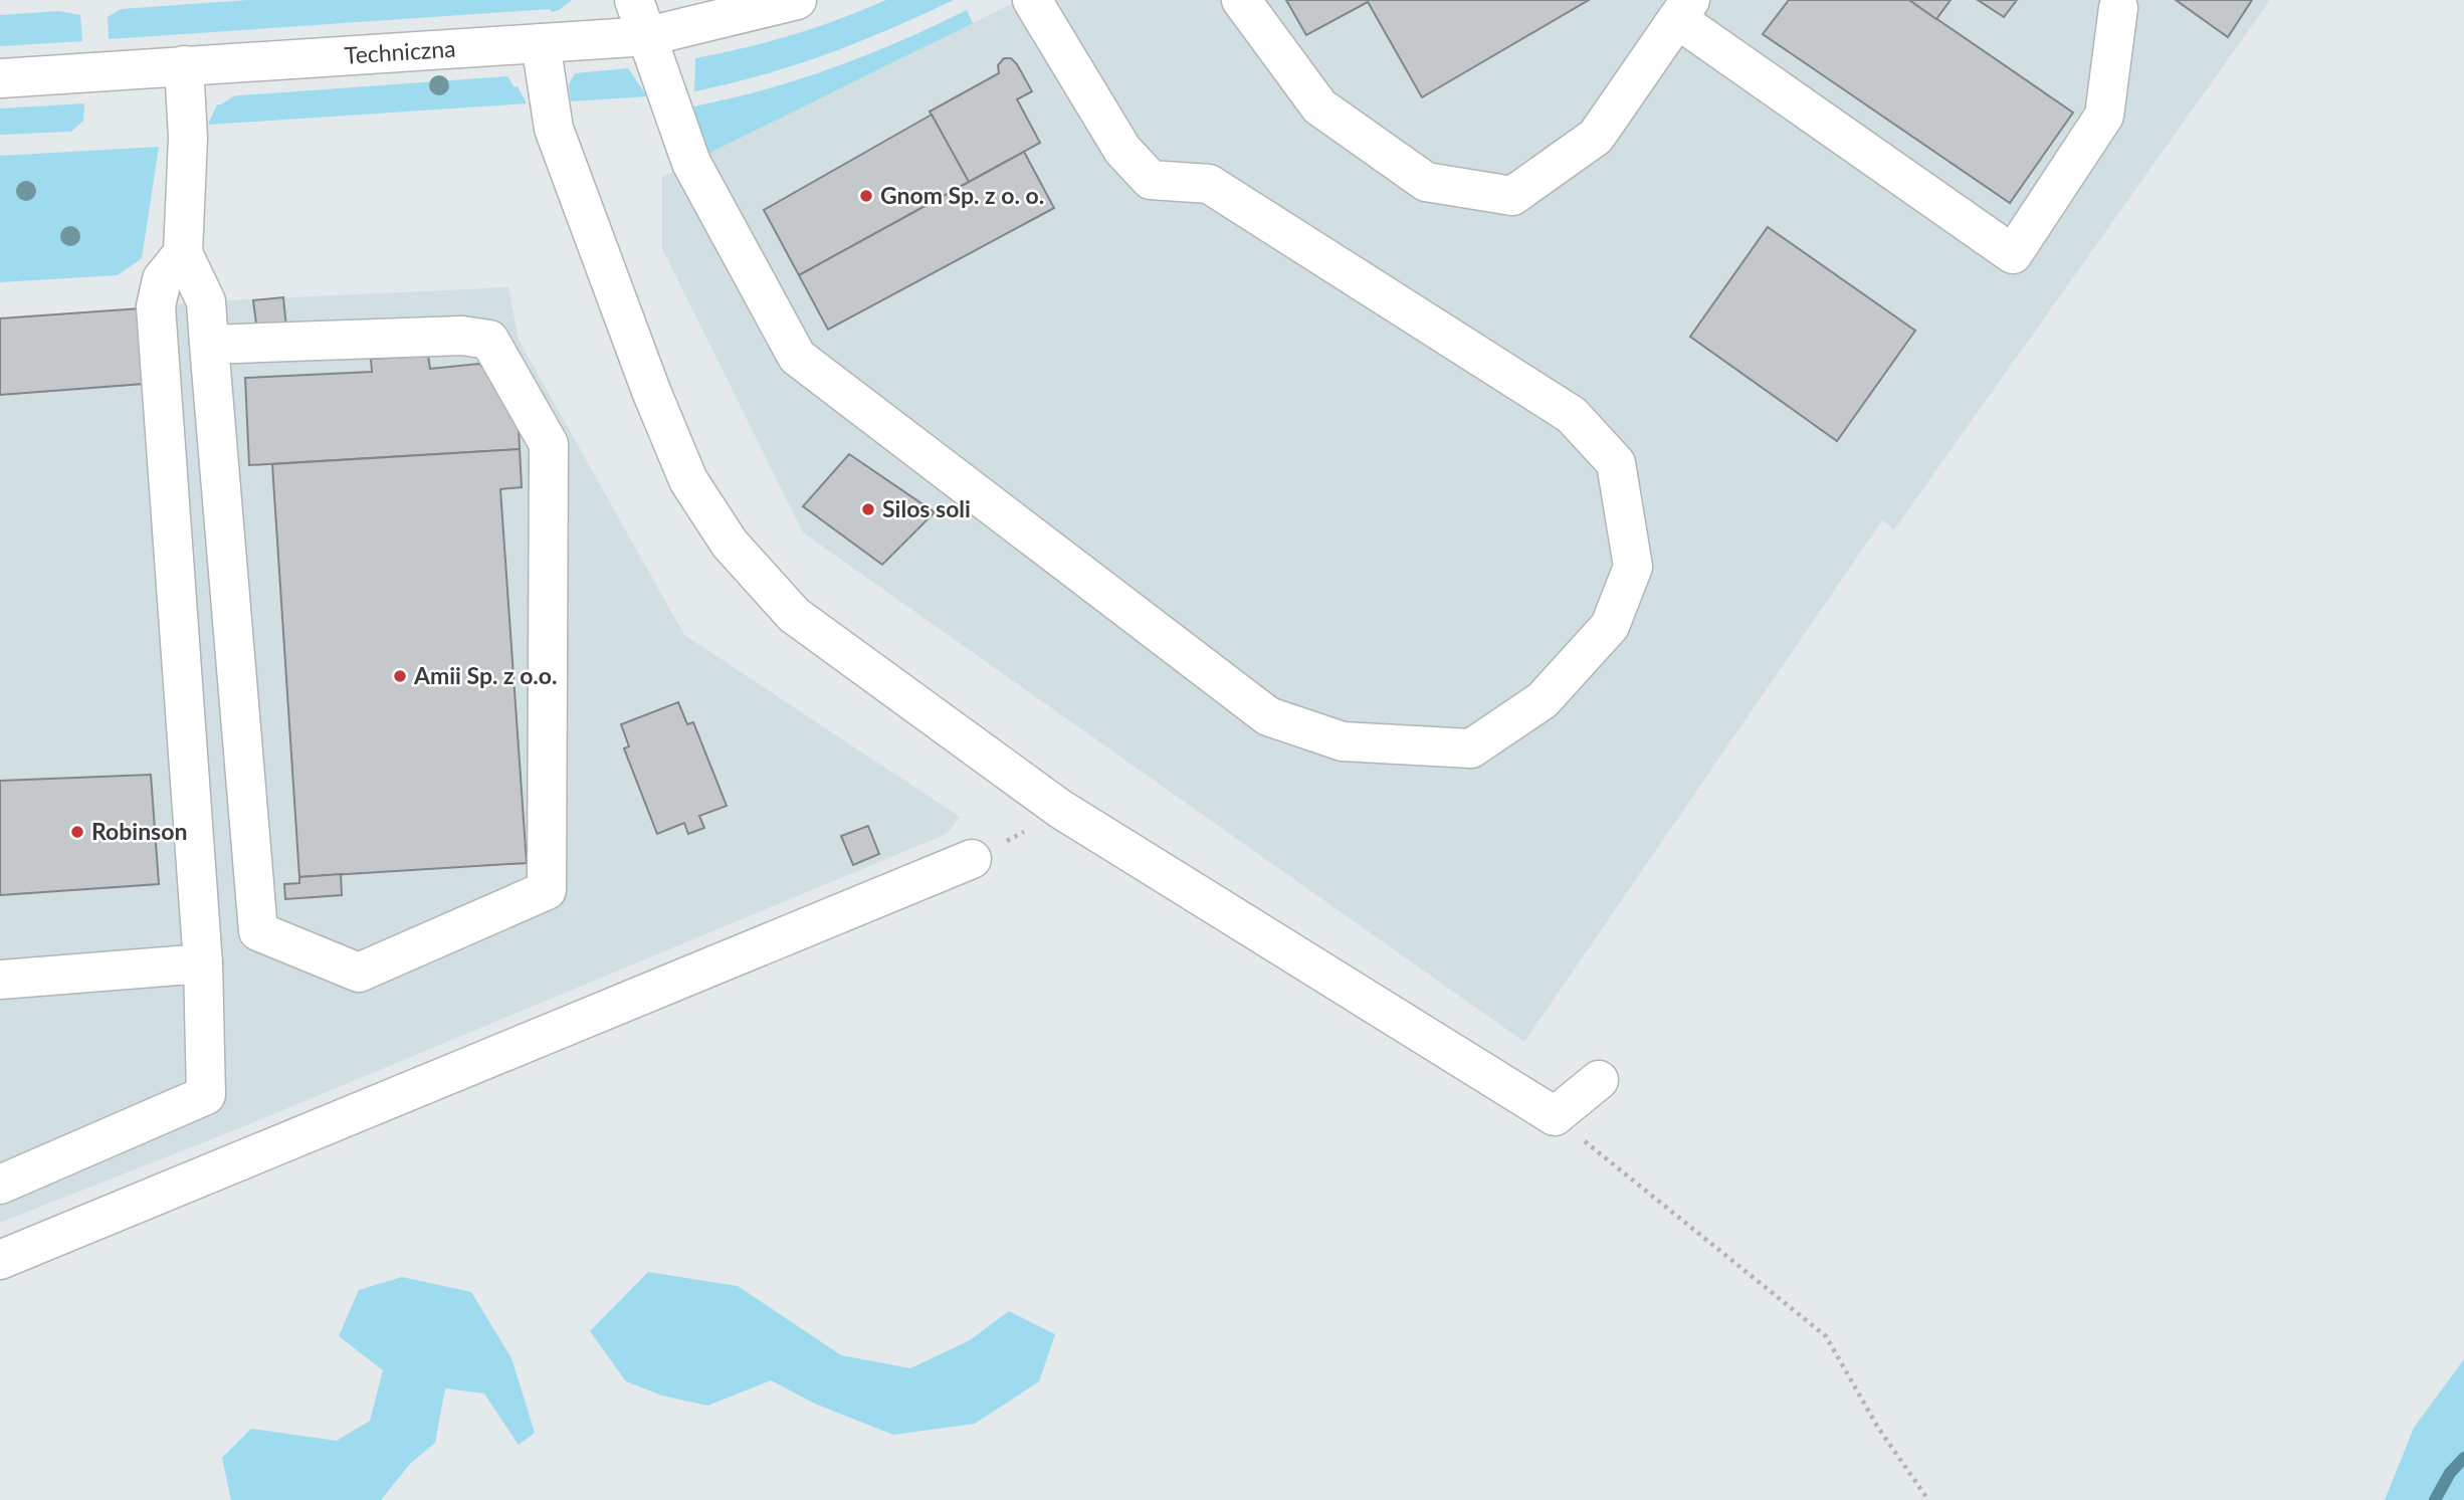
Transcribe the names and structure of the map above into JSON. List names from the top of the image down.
{
  "streets": {
    "street": ["Techniczna"]
  },
  "places": [
    "Gnom Sp. z o. o.",
    "Silos soli",
    "Amii Sp. z o.o.",
    "Robinson"
  ]
}
